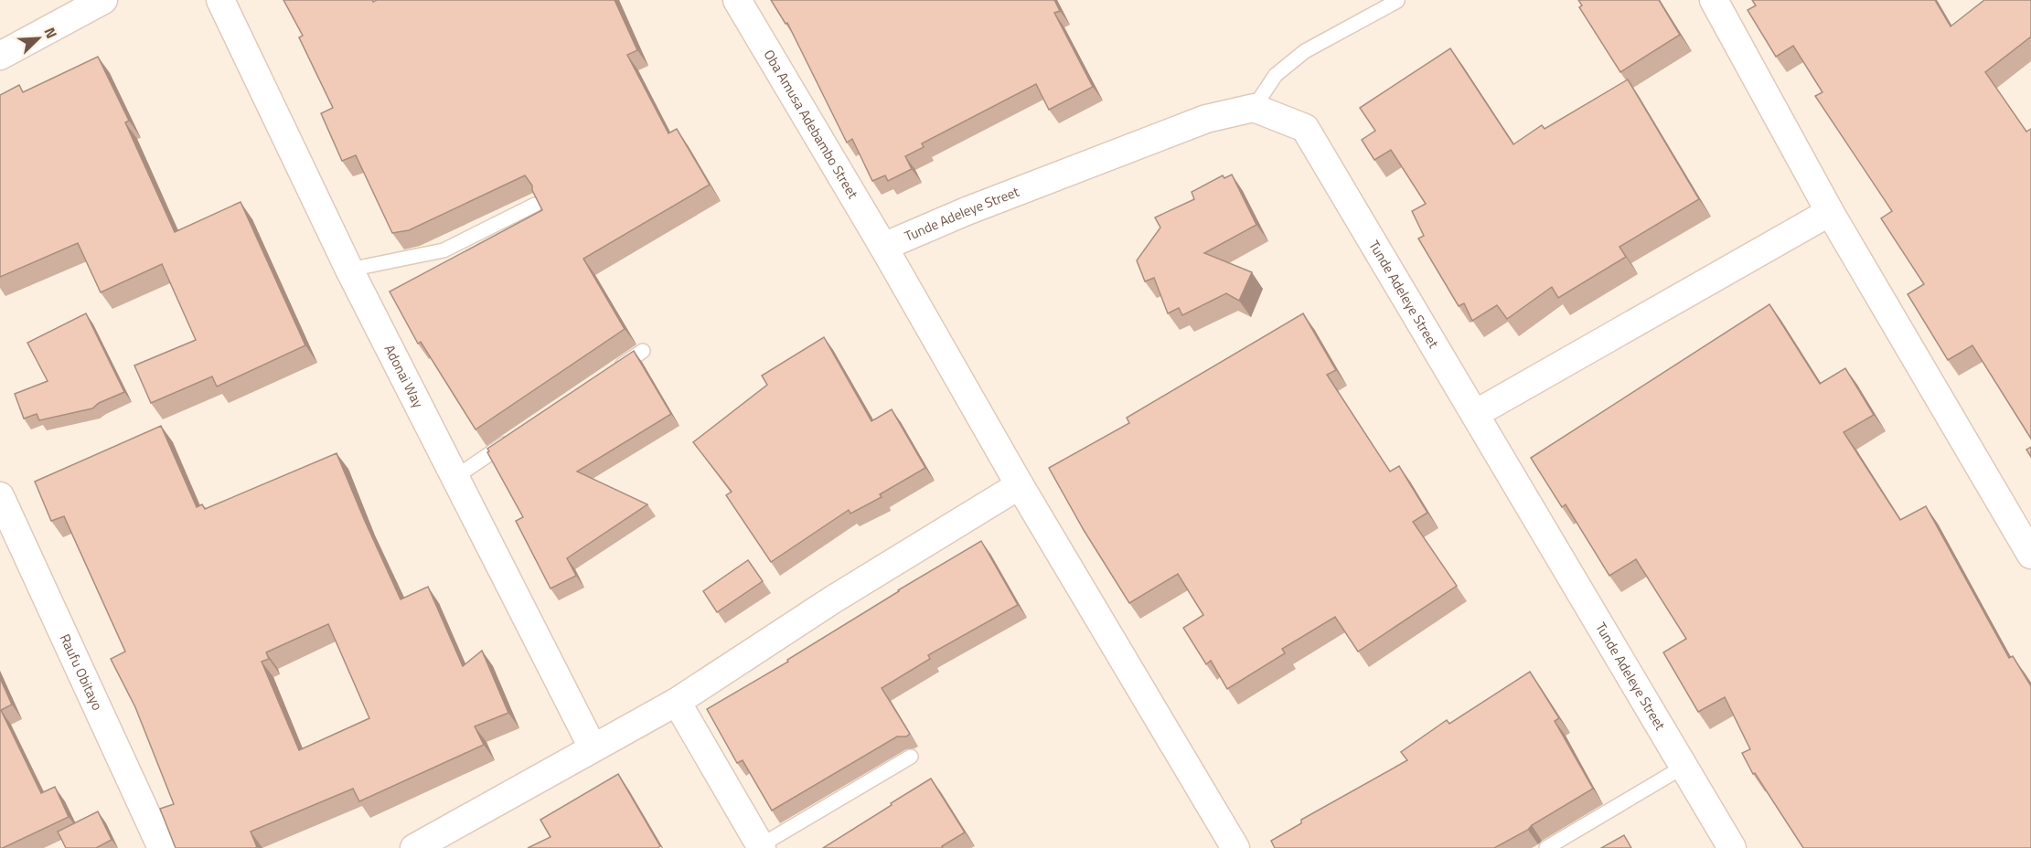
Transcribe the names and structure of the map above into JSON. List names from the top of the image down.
{
  "streets": {
    "street": [
      "Oba Amusa Adebambo Street",
      "Tunde Adeleye Street",
      "Adonai Way",
      "Raufu Obitayo"
    ]
  },
  "crossings": [
    ["Oba Amusa Adebambo Street", "Tunde Adeleye Street"]
  ],
  "north": "top right"
}
